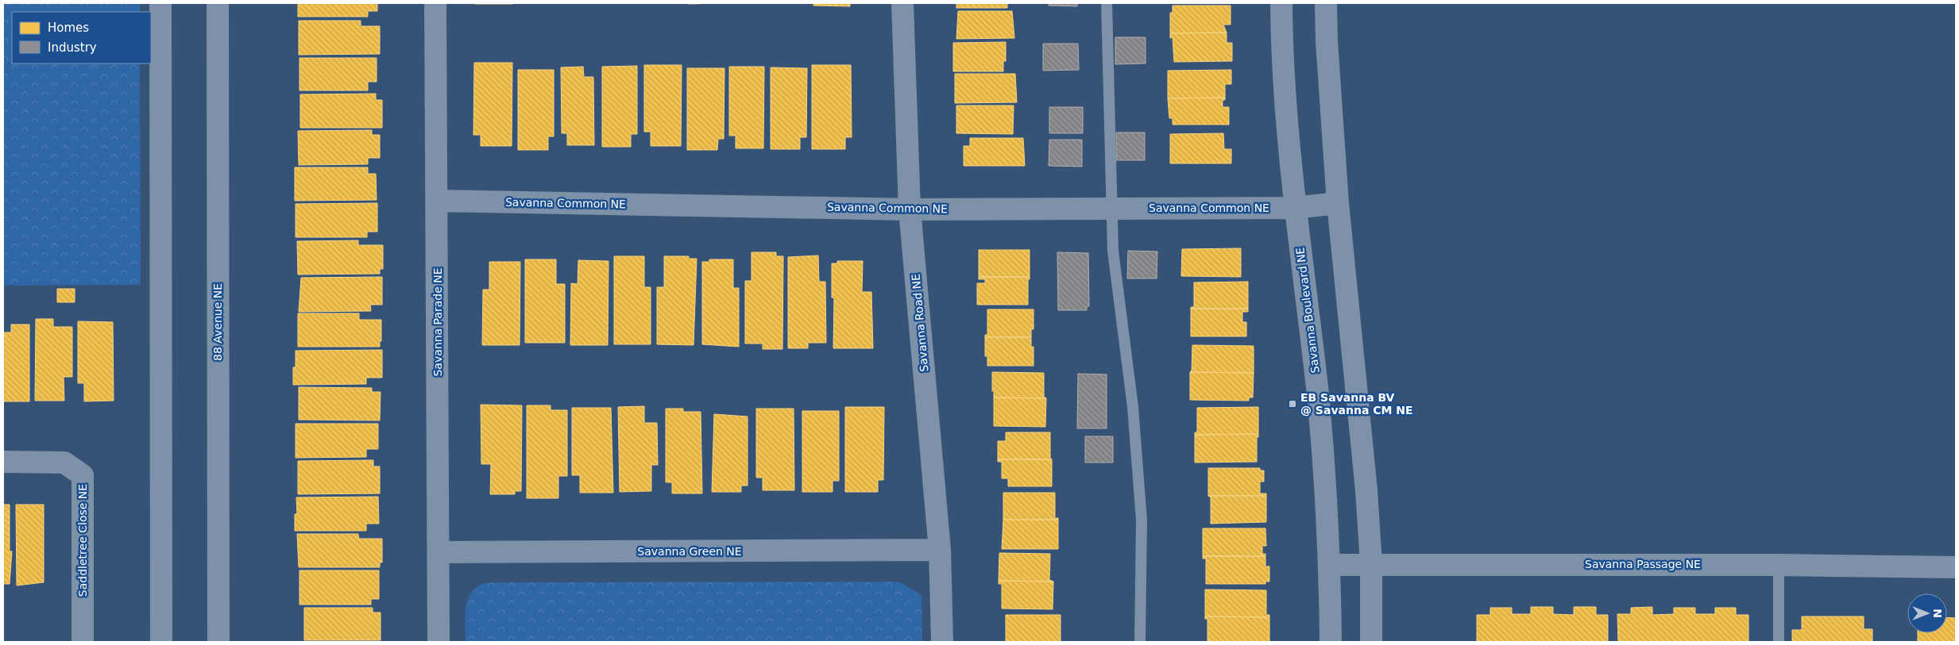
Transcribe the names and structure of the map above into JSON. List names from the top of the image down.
{
  "streets": {
    "street": [
      "Savanna Common NE",
      "Savanna Boulevard NE",
      "88 Avenue NE",
      "Savanna Parade NE",
      "Savanna Road NE",
      "Saddletree Close NE",
      "Savanna Green NE",
      "Savanna Passage NE"
    ]
  },
  "crossings": [
    ["Savanna Common NE", "Savanna Boulevard NE"],
    ["Savanna Common NE", "Savanna Parade NE"],
    ["Savanna Common NE", "Savanna Road NE"],
    ["Savanna Boulevard NE", "Savanna Passage NE"],
    ["Savanna Parade NE", "Savanna Green NE"],
    ["Savanna Road NE", "Savanna Green NE"]
  ],
  "places": {
    "transit": ["EB Savanna BV @ Savanna CM NE"]
  },
  "legend": ["Homes", "Industry"],
  "north": "right"
}
